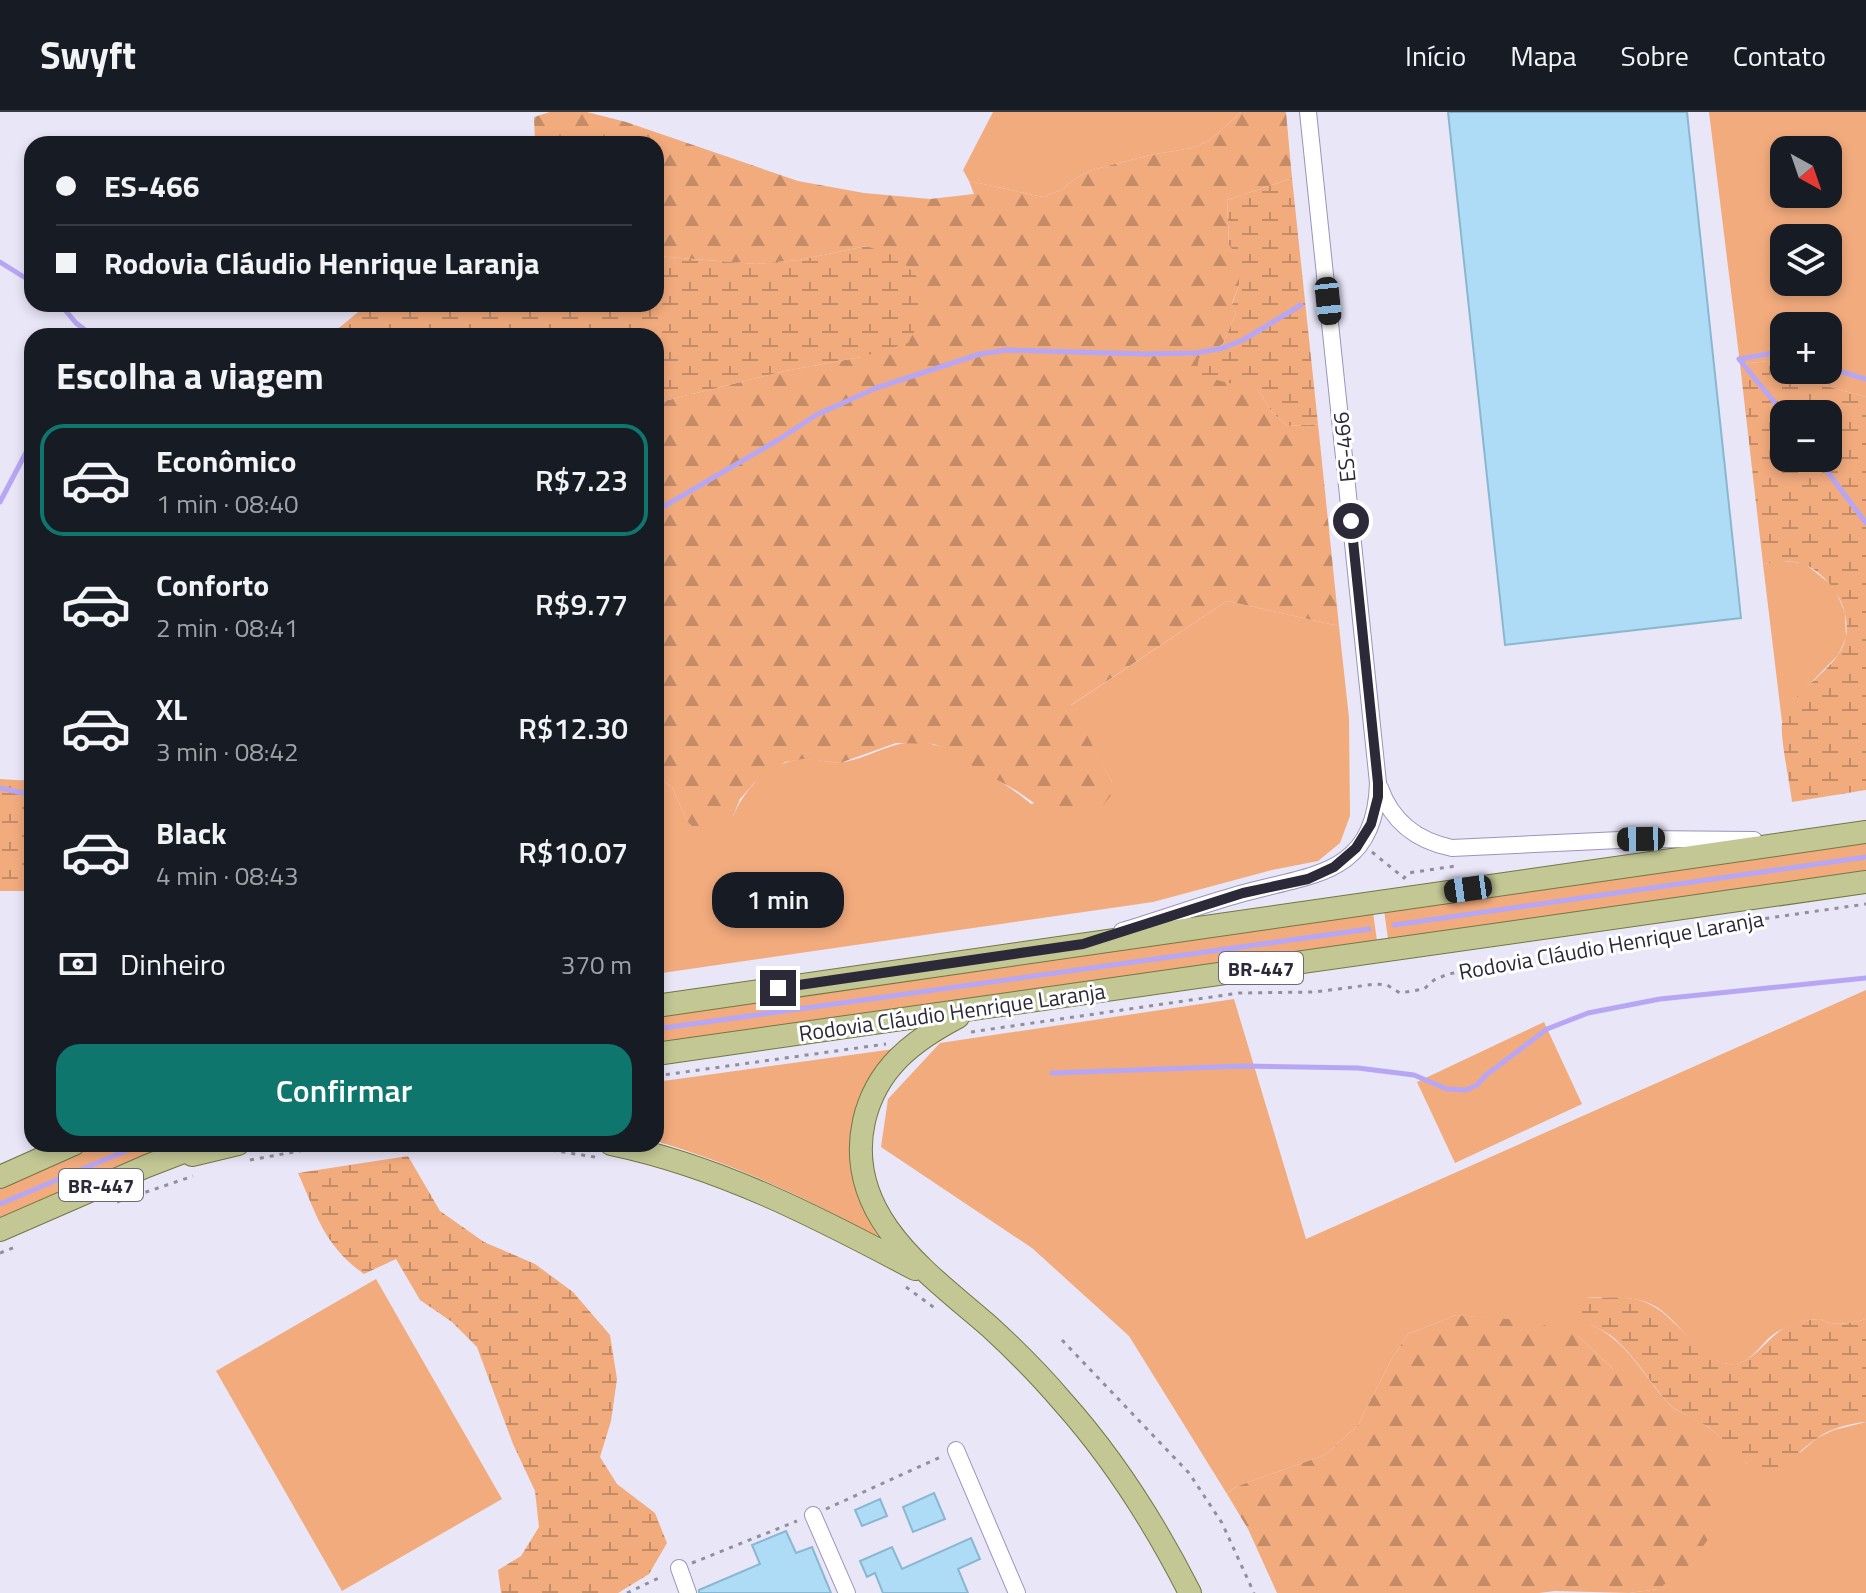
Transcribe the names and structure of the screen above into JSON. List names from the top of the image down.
{
  "streets": {
    "main road": ["Rodovia Cláudio Henrique Laranja", "BR-447"],
    "street": ["ES-466"]
  },
  "crossings": [
    ["ES-466", "BR-447"]
  ],
  "north": "bottom right",
  "page": {
    "header": "Swyft",
    "nav": [
      "Início",
      "Mapa",
      "Sobre",
      "Contato"
    ],
    "map_buttons": ["+", "−"],
    "banner": ["ES-466", "Rodovia Cláudio Henrique Laranja"],
    "heading": "Escolha a viagem",
    "list": [
      {
        "name": "Econômico",
        "note": "1 min · 08:40",
        "value": "R$7.23"
      },
      {
        "name": "Conforto",
        "note": "2 min · 08:41",
        "value": "R$9.77"
      },
      {
        "name": "XL",
        "note": "3 min · 08:42",
        "value": "R$12.30"
      },
      {
        "name": "Black",
        "note": "4 min · 08:43",
        "value": "R$10.07"
      }
    ],
    "bubble": "1 min",
    "pay": ["Dinheiro", "370 m"],
    "buttons": "Confirmar"
  }
}
